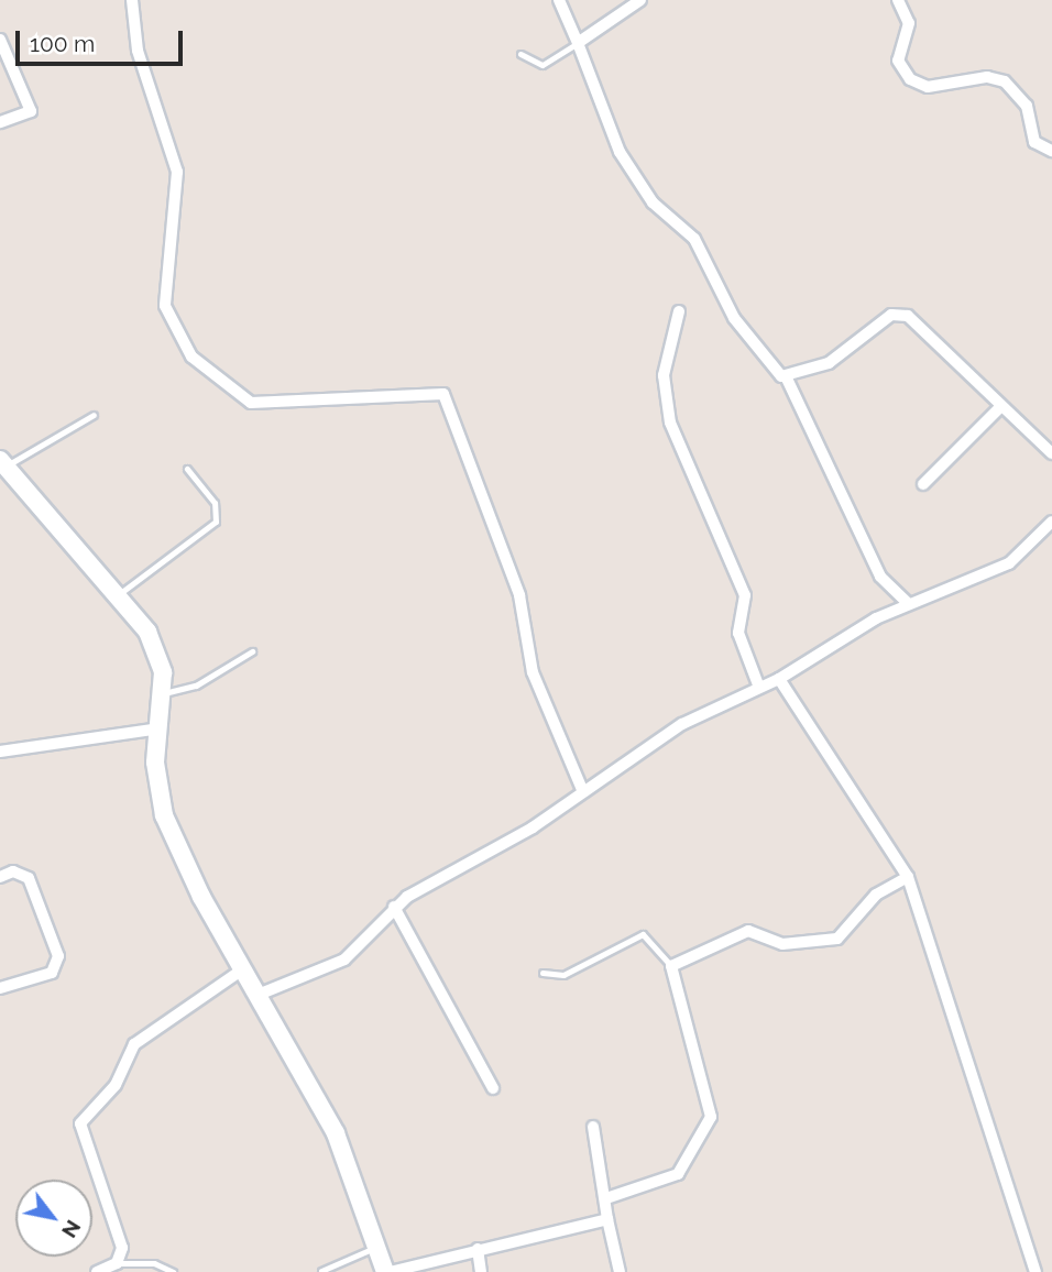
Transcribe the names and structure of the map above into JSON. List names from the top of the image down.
{
  "scale_bar": "100 m",
  "north": "bottom right"
}
